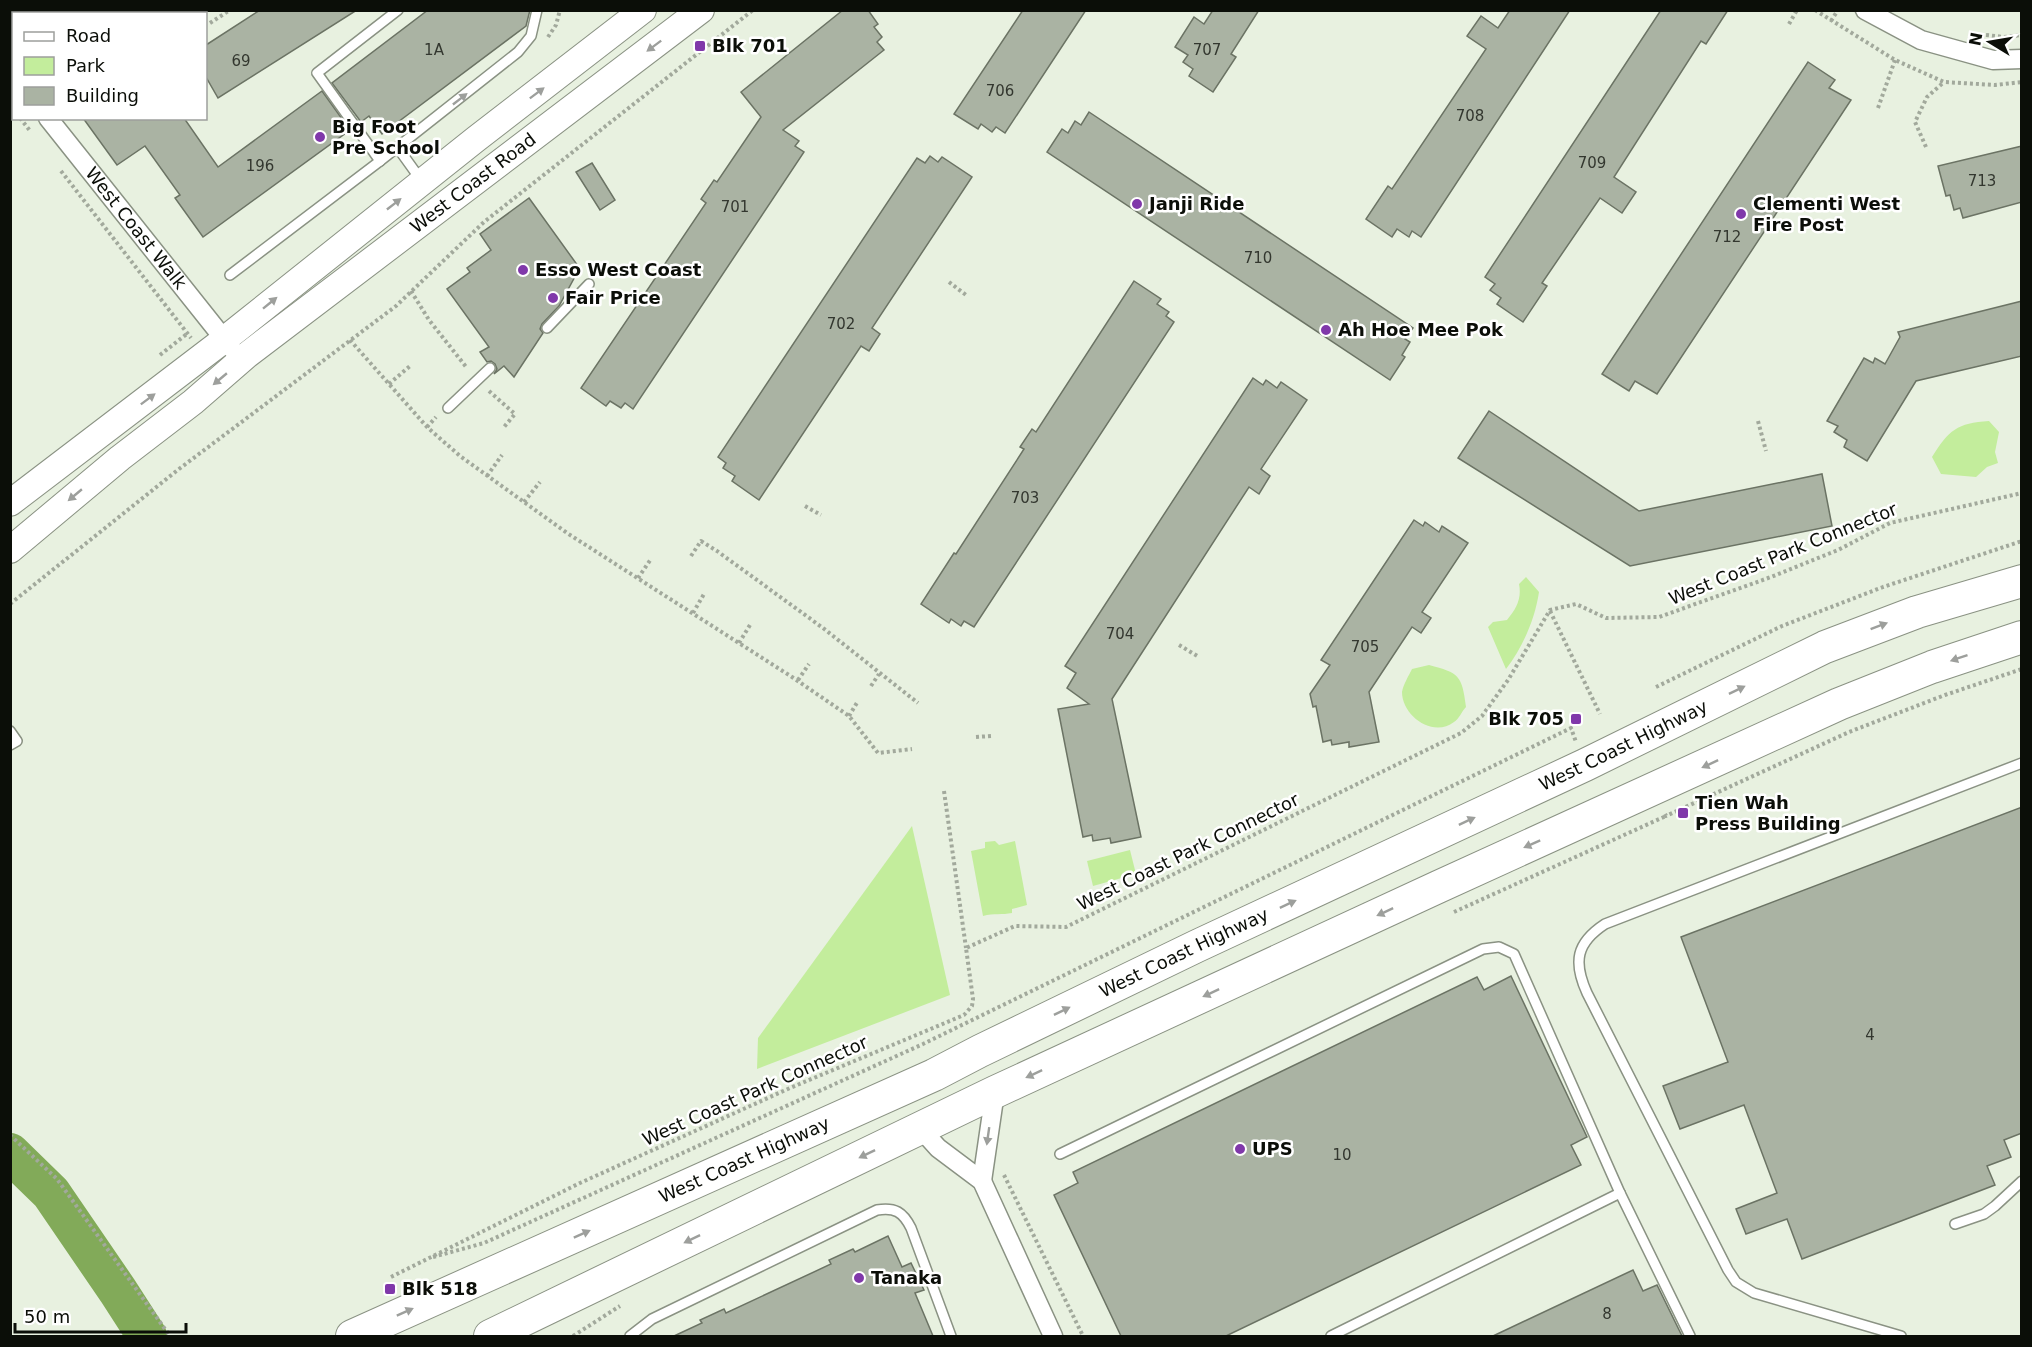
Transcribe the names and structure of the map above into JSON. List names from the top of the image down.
{
  "streets": {
    "highway": ["West Coast Highway"],
    "main road": ["West Coast Road"],
    "street": ["West Coast Walk"],
    "path": ["West Coast Park Connector"]
  },
  "crossings": [
    ["West Coast Road", "West Coast Walk"]
  ],
  "places": {
    "transit": [
      "Blk 701",
      "Blk 705",
      "Tien Wah Press Building",
      "Blk 518"
    ],
    "other": [
      "Big Foot Pre School",
      "Janji Ride",
      "Clementi West Fire Post",
      "Esso West Coast",
      "Fair Price",
      "Ah Hoe Mee Pok",
      "UPS",
      "Tanaka"
    ]
  },
  "house_numbers": [
    "1A",
    "707",
    "69",
    "706",
    "708",
    "709",
    "196",
    "713",
    "701",
    "712",
    "710",
    "702",
    "703",
    "704",
    "705",
    "4",
    "10",
    "8"
  ],
  "legend": ["Road", "Park", "Building"],
  "scale_bar": "50 m",
  "north": "left"
}
